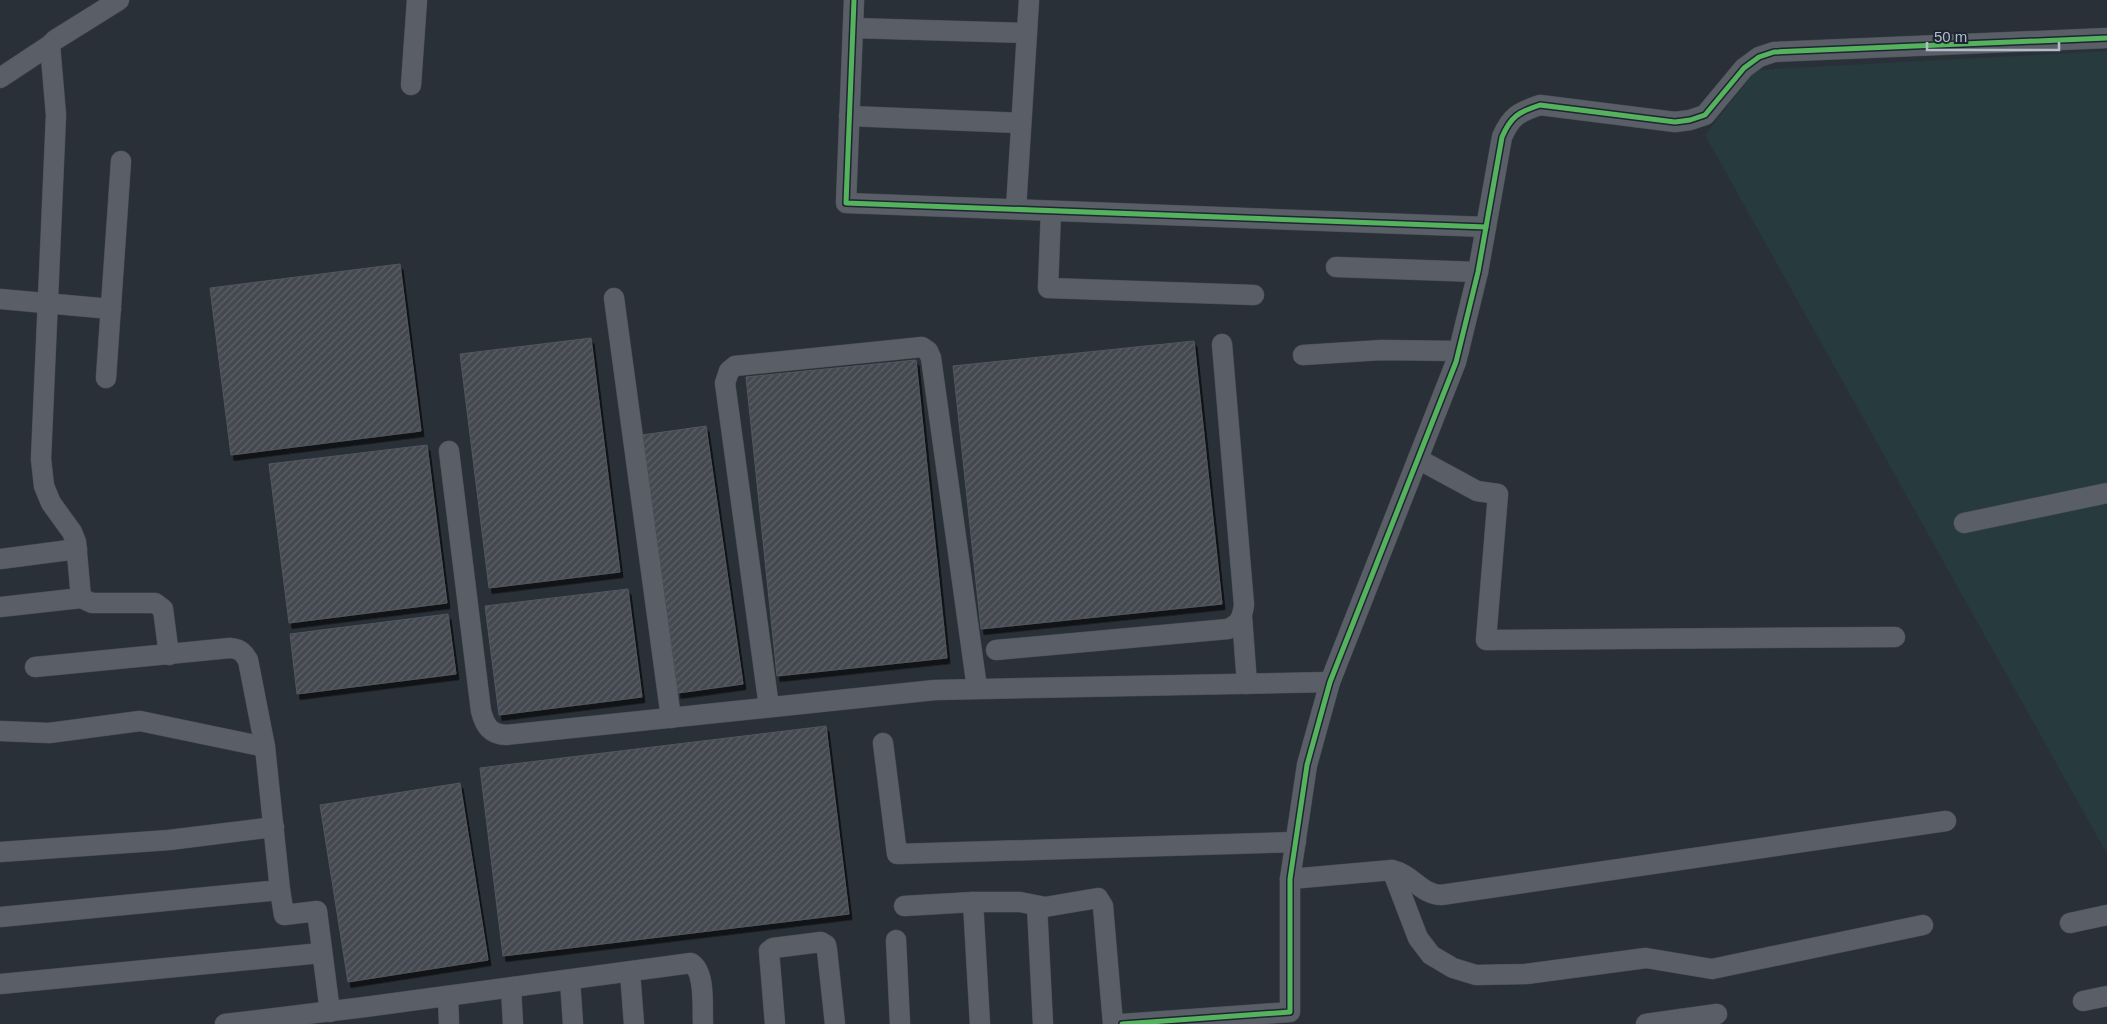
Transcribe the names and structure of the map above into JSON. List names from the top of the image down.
{
  "scale_bar": "50 m"
}
